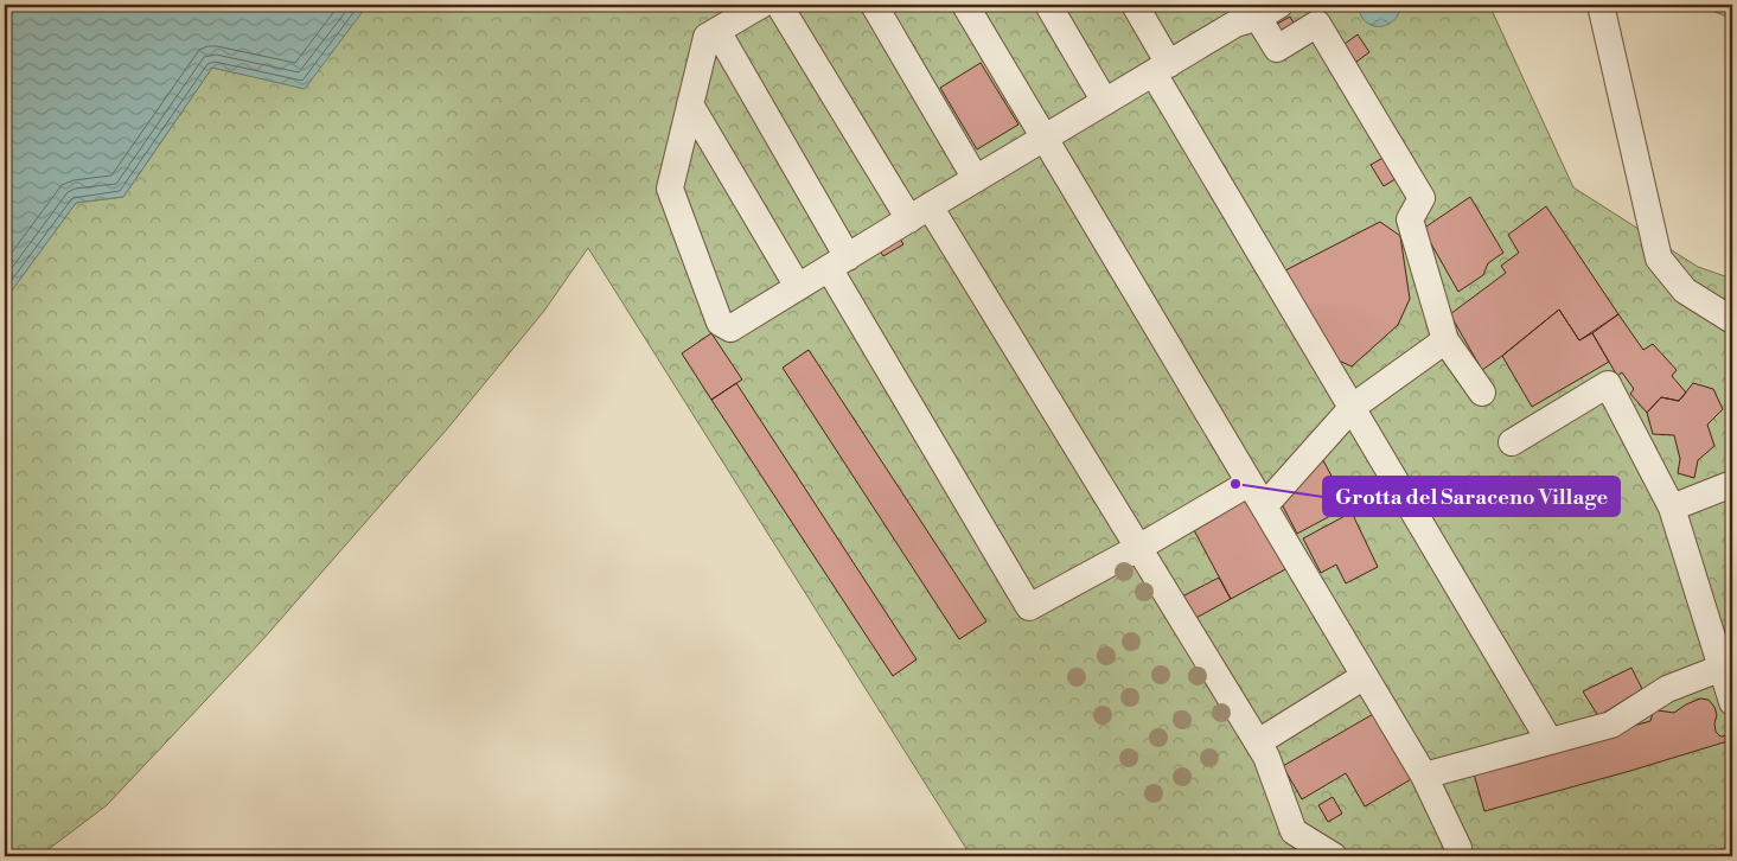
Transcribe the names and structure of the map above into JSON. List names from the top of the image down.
{
  "places": ["Grotta del Saraceno Village"]
}
